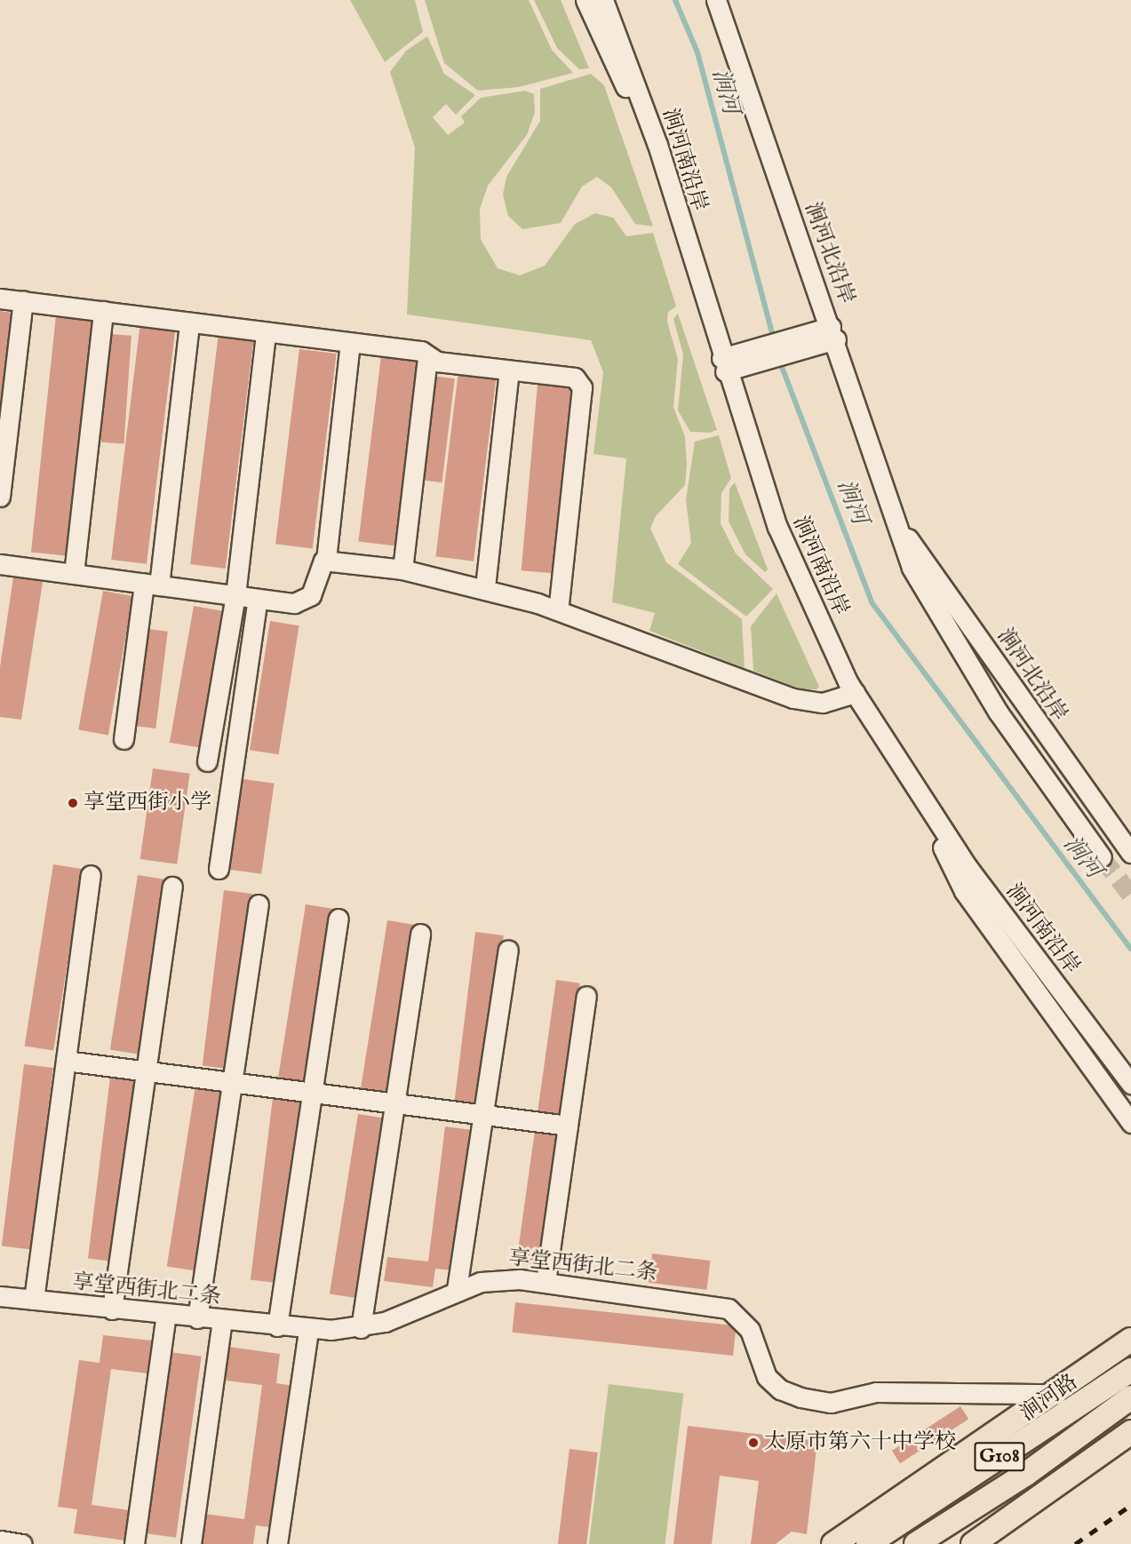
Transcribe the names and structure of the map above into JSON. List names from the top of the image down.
{
  "streets": {
    "main road": ["涧河路", "G108"],
    "street": ["涧河南沿岸", "涧河北沿岸", "享堂西街北二条"]
  },
  "crossings": [
    ["享堂西街北二条", "涧河路"]
  ],
  "water": ["涧河"],
  "places": ["享堂西街小学", "太原市第六十中学校"]
}
